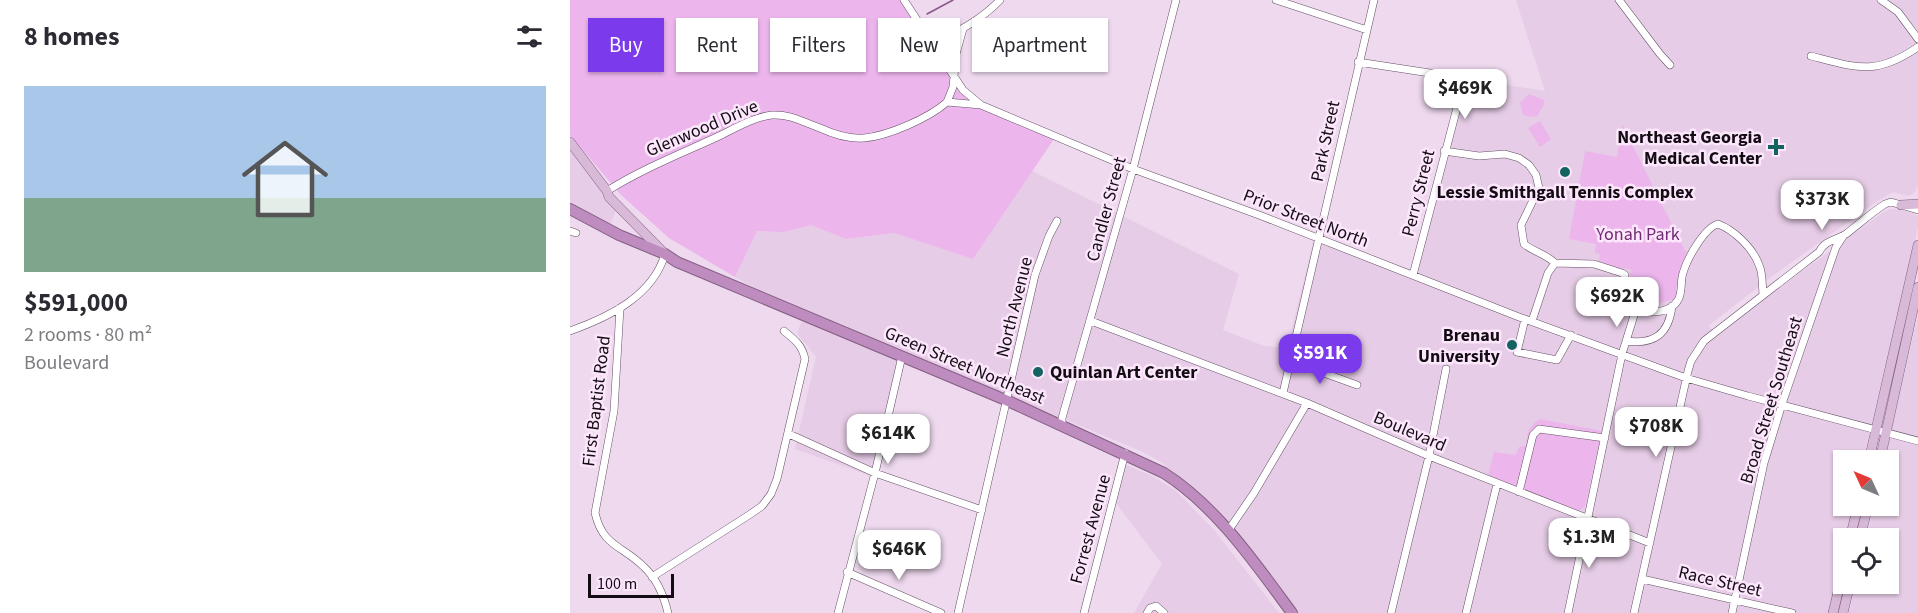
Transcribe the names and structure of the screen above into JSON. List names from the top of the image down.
{
  "streets": {
    "highway": ["Green Street Northeast"],
    "street": [
      "Glenwood Drive",
      "Park Street",
      "Perry Street",
      "Candler Street",
      "Prior Street North",
      "North Avenue",
      "Broad Street Southeast",
      "First Baptist Road",
      "Boulevard",
      "Forrest Avenue",
      "Race Street"
    ]
  },
  "crossings": [
    ["Park Street", "Perry Street"],
    ["Park Street", "Prior Street North"],
    ["Park Street", "Boulevard"],
    ["Perry Street", "Prior Street North"],
    ["Candler Street", "Prior Street North"],
    ["Candler Street", "Green Street Northeast"],
    ["Candler Street", "Boulevard"],
    ["Prior Street North", "Broad Street Southeast"],
    ["North Avenue", "Green Street Northeast"],
    ["Green Street Northeast", "Forrest Avenue"],
    ["Broad Street Southeast", "Race Street"]
  ],
  "parks": ["Yonah Park"],
  "places": {
    "health": ["Northeast Georgia Medical Center"],
    "other": ["Lessie Smithgall Tennis Complex", "Brenau University", "Quinlan Art Center"]
  },
  "scale_bar": "100 m",
  "north": "top left",
  "page": {
    "heading": "8 homes",
    "chip": [
      "Buy",
      "Rent",
      "Filters",
      "New",
      "Apartment"
    ],
    "price": [
      "$469K",
      "$373K",
      "$692K",
      "$591K",
      "$708K",
      "$614K",
      "$1.3M",
      "$646K"
    ],
    "list": [
      {
        "name": "$591,000",
        "note": "2 rooms · 80 m² · Boulevard"
      }
    ],
    "scale": "100 m"
  }
}
